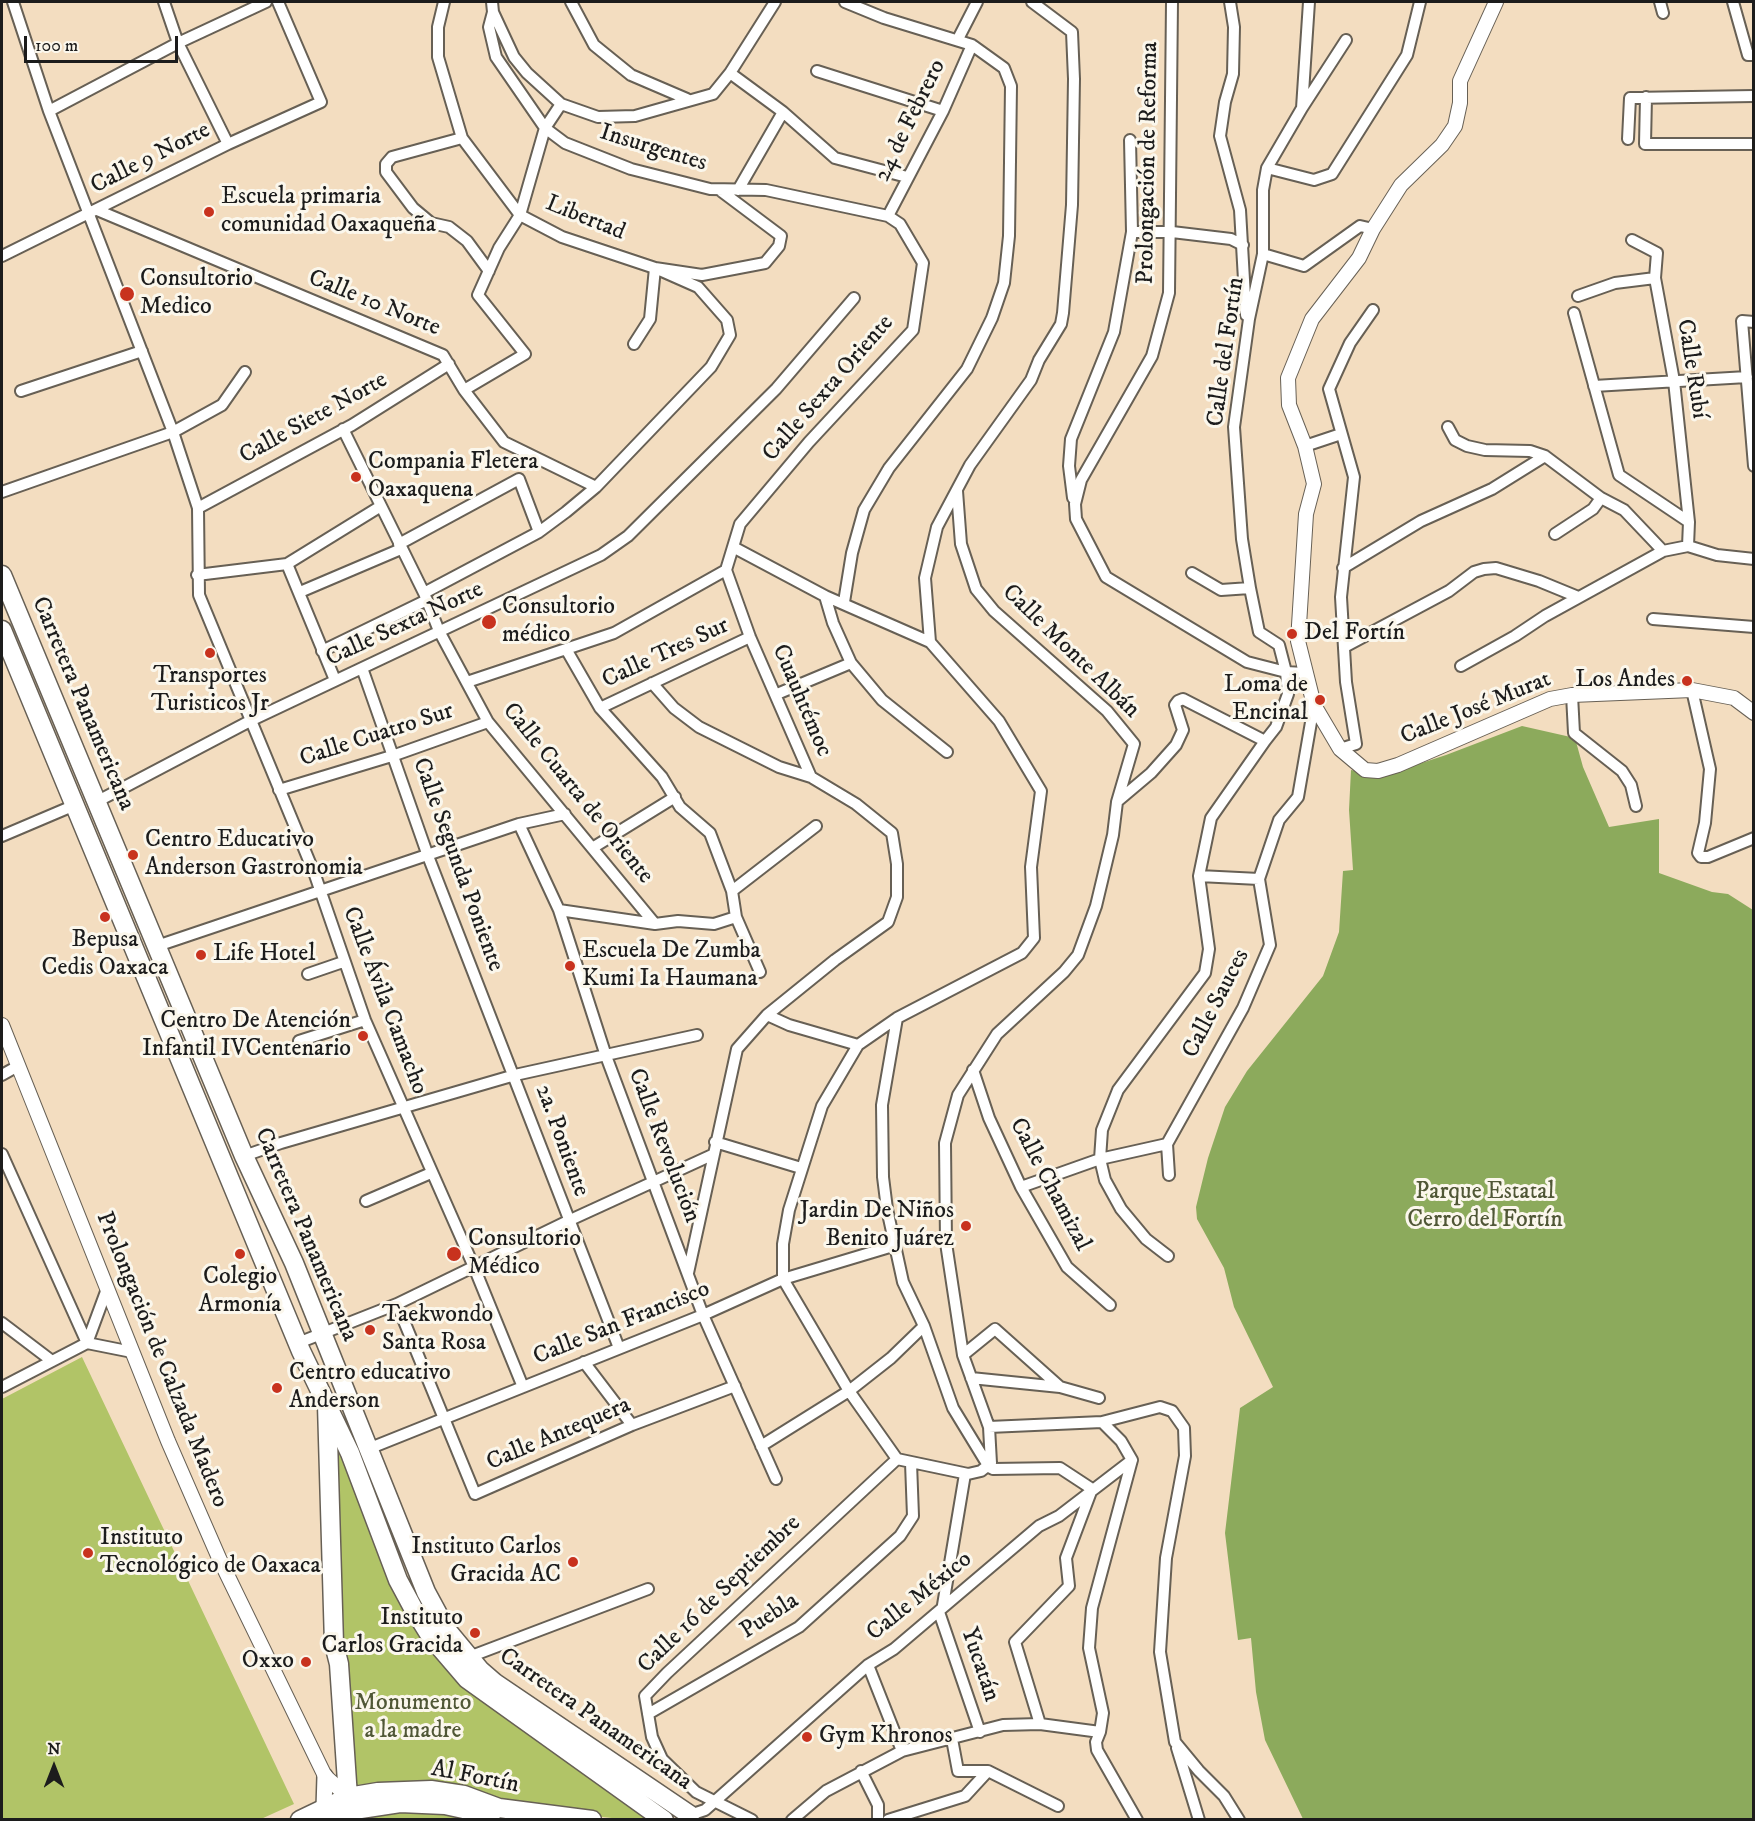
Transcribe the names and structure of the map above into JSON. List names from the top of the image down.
{
  "streets": {
    "main road": ["Carretera Panamericana", "Al Fortín"],
    "street": [
      "24 de Febrero",
      "Insurgentes",
      "Calle 9 Norte",
      "Prolongación de Reforma",
      "Libertad",
      "Calle 10 Norte",
      "Calle del Fortín",
      "Calle Rubí",
      "Calle Sexta Oriente",
      "Calle Siete Norte",
      "Calle Sexta Norte",
      "Calle Monte Albán",
      "Calle Tres Sur",
      "Cuauhtémoc",
      "Calle José Murat",
      "Calle Cuatro Sur",
      "Calle Cuarta de Oriente",
      "Calle Segunda Poniente",
      "Calle Ávila Camacho",
      "Calle Sauces",
      "2a. Poniente",
      "Calle Revolución",
      "Calle Chamizal",
      "Calle San Francisco",
      "Prolongación de Calzada Madero",
      "Calle Antequera",
      "Calle 16 de Septiembre",
      "Calle México",
      "Puebla",
      "Yucatán"
    ]
  },
  "crossings": [
    ["24 de Febrero", "Insurgentes"],
    ["24 de Febrero", "Calle Sexta Oriente"],
    ["Insurgentes", "Calle Sexta Oriente"],
    ["Calle 9 Norte", "Calle 10 Norte"],
    ["Calle 9 Norte", "Calle Ávila Camacho"],
    ["Libertad", "Calle 10 Norte"],
    ["Calle 10 Norte", "Calle Siete Norte"],
    ["Calle 10 Norte", "Calle Ávila Camacho"],
    ["Calle Siete Norte", "Calle Cuarta de Oriente"],
    ["Calle Siete Norte", "Calle Ávila Camacho"],
    ["Calle Sexta Norte", "Carretera Panamericana"],
    ["Calle Sexta Norte", "Calle Cuarta de Oriente"],
    ["Calle Sexta Norte", "Calle Segunda Poniente"],
    ["Calle Sexta Norte", "Calle Ávila Camacho"],
    ["Calle Tres Sur", "Cuauhtémoc"],
    ["Cuauhtémoc", "Calle Revolución"],
    ["Carretera Panamericana", "Calle San Francisco"],
    ["Carretera Panamericana", "Calle México"],
    ["Calle José Murat", "Calle Sauces"],
    ["Calle Cuatro Sur", "Calle Cuarta de Oriente"],
    ["Calle Cuatro Sur", "Calle Segunda Poniente"],
    ["Calle Cuatro Sur", "Calle Ávila Camacho"],
    ["Calle Segunda Poniente", "2a. Poniente"],
    ["Calle Ávila Camacho", "Calle San Francisco"],
    ["2a. Poniente", "Calle San Francisco"],
    ["Calle Revolución", "Calle San Francisco"],
    ["Calle Revolución", "Calle Antequera"],
    ["Calle San Francisco", "Calle Antequera"],
    ["Prolongación de Calzada Madero", "Al Fortín"],
    ["Calle 16 de Septiembre", "Calle México"],
    ["Calle 16 de Septiembre", "Puebla"],
    ["Calle México", "Yucatán"]
  ],
  "parks": ["Parque Estatal Cerro del Fortín", "Monumento a la madre"],
  "places": [
    "Escuela primaria comunidad Oaxaqueña",
    "Consultorio Medico",
    "Compania Fletera Oaxaquena",
    "Consultorio médico",
    "Del Fortín",
    "Transportes Turisticos Jr",
    "Los Andes",
    "Loma de Encinal",
    "Centro Educativo Anderson Gastronomia",
    "Bepusa Cedis Oaxaca",
    "Life Hotel",
    "Escuela De Zumba Kumi Ia Haumana",
    "Centro De Atención Infantil IVCentenario",
    "Jardin De Niños Benito Juárez",
    "Colegio Armonía",
    "Consultorio Médico",
    "Taekwondo Santa Rosa",
    "Centro educativo Anderson",
    "Instituto Tecnológico de Oaxaca",
    "Instituto Carlos Gracida AC",
    "Instituto Carlos Gracida",
    "Oxxo",
    "Gym Khronos"
  ],
  "scale_bar": "100 m",
  "north": "top"
}
